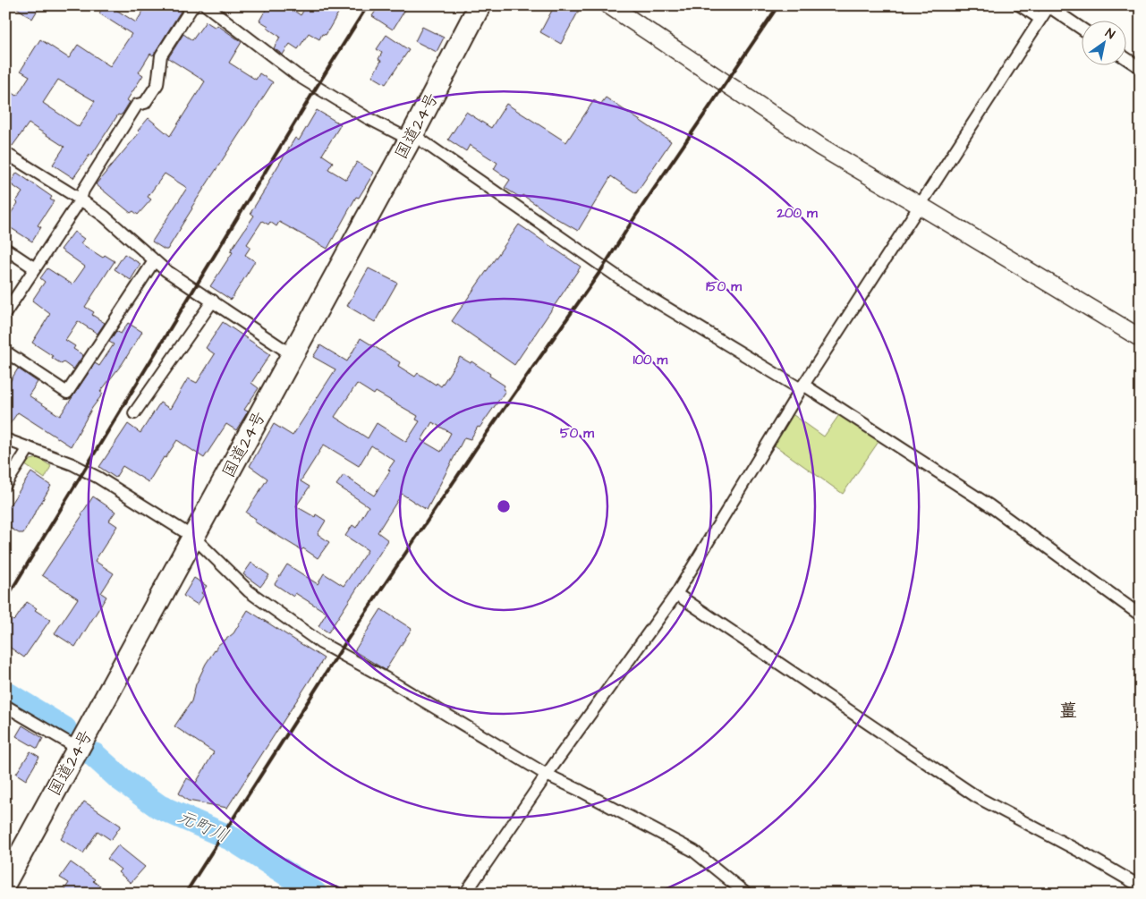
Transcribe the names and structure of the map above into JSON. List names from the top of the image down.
{
  "streets": {
    "highway": ["国道24号"]
  },
  "districts": ["薑"],
  "water": ["元町川"],
  "north": "top right",
  "rings": [
    "200 m",
    "150 m",
    "100 m",
    "50 m"
  ]
}
